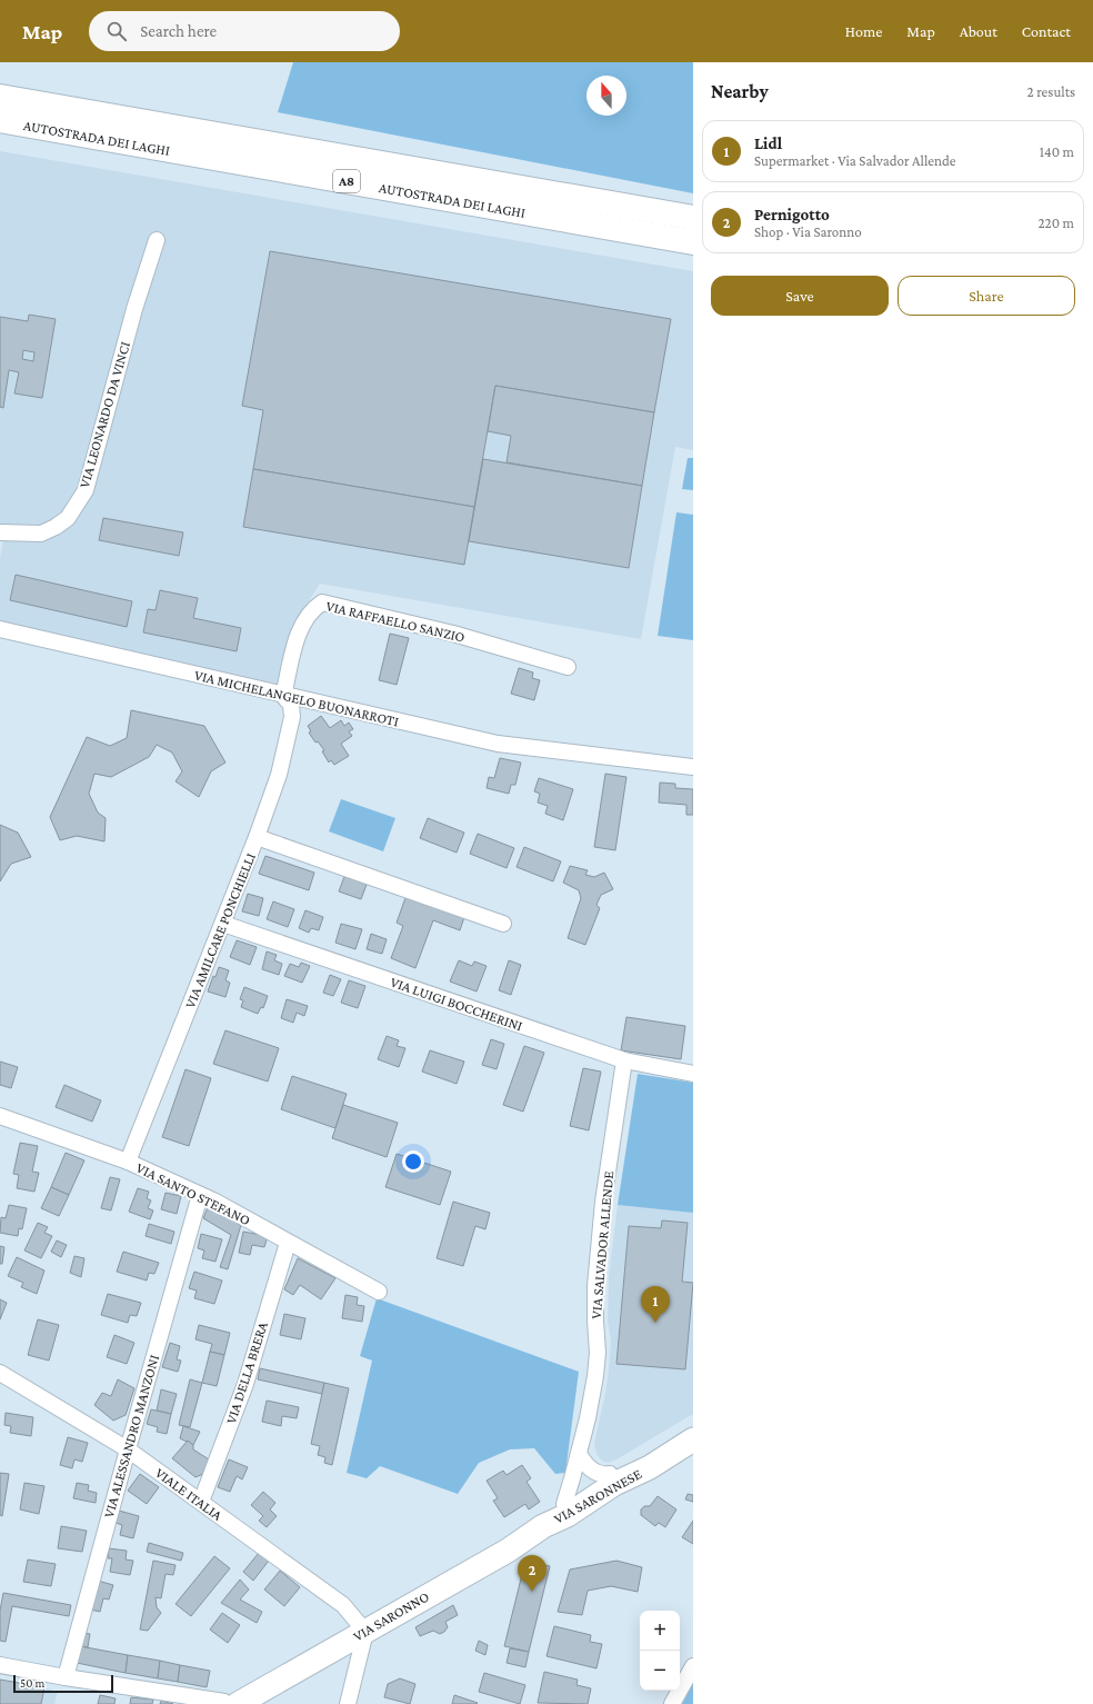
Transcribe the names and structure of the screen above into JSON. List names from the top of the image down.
{
  "streets": {
    "highway": ["AUTOSTRADA DEI LAGHI", "A8"],
    "main road": ["VIA SARONNESE", "VIA SARONNO"],
    "street": [
      "VIA LEONARDO DA VINCI",
      "VIA RAFFAELLO SANZIO",
      "VIA MICHELANGELO BUONARROTI",
      "VIA AMILCARE PONCHIELLI",
      "VIA LUIGI BOCCHERINI",
      "VIA SANTO STEFANO",
      "VIA SALVADOR ALLENDE",
      "VIA DELLA BRERA",
      "VIA ALESSANDRO MANZONI",
      "VIALE ITALIA"
    ]
  },
  "crossings": [
    ["VIA RAFFAELLO SANZIO", "VIA MICHELANGELO BUONARROTI"],
    ["VIA RAFFAELLO SANZIO", "VIA AMILCARE PONCHIELLI"],
    ["VIA MICHELANGELO BUONARROTI", "VIA AMILCARE PONCHIELLI"],
    ["VIA AMILCARE PONCHIELLI", "VIA LUIGI BOCCHERINI"],
    ["VIA AMILCARE PONCHIELLI", "VIA SANTO STEFANO"],
    ["VIA LUIGI BOCCHERINI", "VIA SALVADOR ALLENDE"],
    ["VIA SANTO STEFANO", "VIA DELLA BRERA"],
    ["VIA SANTO STEFANO", "VIA ALESSANDRO MANZONI"],
    ["VIA SALVADOR ALLENDE", "VIA SARONNESE"],
    ["VIA DELLA BRERA", "VIALE ITALIA"],
    ["VIA ALESSANDRO MANZONI", "VIALE ITALIA"],
    ["VIALE ITALIA", "VIA SARONNO"],
    ["VIA SARONNESE", "VIA SARONNO"]
  ],
  "scale_bar": "50 m",
  "north": "top",
  "page": {
    "header": "Map",
    "search": "Search here",
    "nav": [
      "Home",
      "Map",
      "About",
      "Contact"
    ],
    "heading": ["Nearby", "2 results"],
    "list": [
      {
        "mark": "1",
        "name": "Lidl",
        "note": "Supermarket · Via Salvador Allende",
        "value": "140 m"
      },
      {
        "mark": "2",
        "name": "Pernigotto",
        "note": "Shop · Via Saronno",
        "value": "220 m"
      }
    ],
    "buttons": ["Save", "Share"],
    "pins": ["1", "2"],
    "map_buttons": ["+", "−"],
    "scale": "50 m"
  }
}
